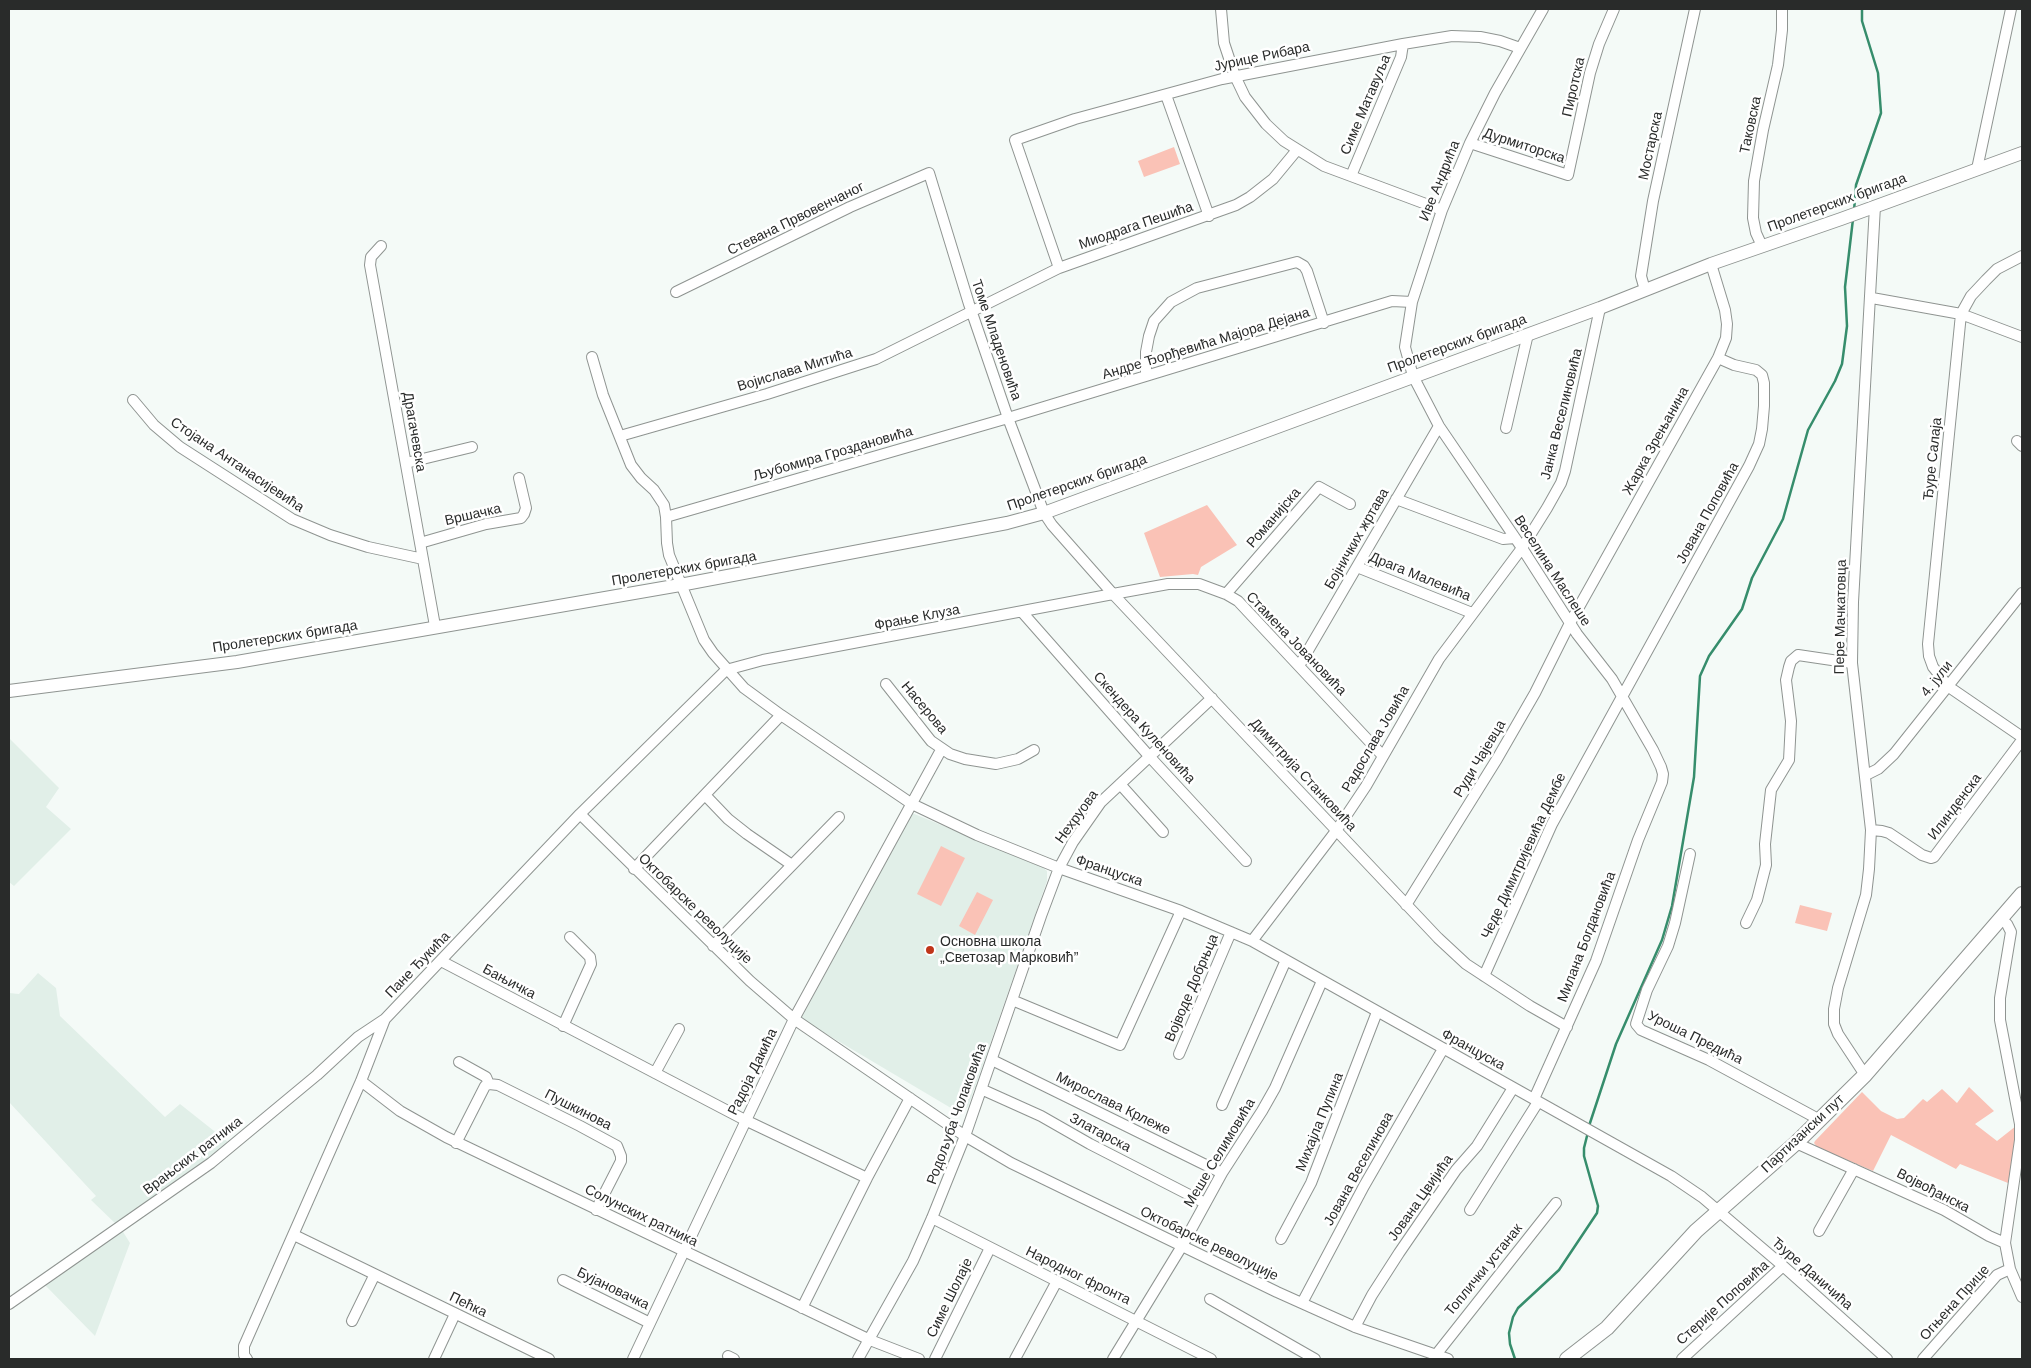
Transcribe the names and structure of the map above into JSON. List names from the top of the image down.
{
  "streets": {
    "main road": ["Партизански пут"],
    "street": [
      "Јурице Рибара",
      "Пиротска",
      "Симе Матавуља",
      "Таковска",
      "Дурмиторска",
      "Мостарска",
      "Иве Андрића",
      "Пролетерских бригада",
      "Стевана Првовенчаног",
      "Миодрага Пешића",
      "Томе Младеновића",
      "Андре Ђорђевића Мајора Дејана",
      "Војислава Митића",
      "Јанка Веселиновића",
      "Драгачевска",
      "Жарка Зрењанина",
      "Љубомира Гроздановића",
      "Ђуре Салаја",
      "Стојана Антанасијевића",
      "Јована Поповића",
      "Вршачка",
      "Романијска",
      "Бојничких жртава",
      "Веселина Маслеше",
      "Драга Малевића",
      "Пере Мачкатовца",
      "Фрање Клуза",
      "Стамена Јовановића",
      "4. јули",
      "Насерова",
      "Скендера Куленовића",
      "Радослава Јовића",
      "Руди Чајевца",
      "Димитрија Станковића",
      "Илинденска",
      "Нехруова",
      "Чеде Димитријевића Дембе",
      "Француска",
      "Октобарске револуције",
      "Милана Богдановића",
      "Пане Ђукића",
      "Бањичка",
      "Војводе Добрњца",
      "Уроша Предића",
      "Радоја Дакића",
      "Мирослава Крлеже",
      "Пушкинова",
      "Родољуба Чолаковића",
      "Михајла Пупина",
      "Златарска",
      "Меше Селимовића",
      "Врањских ратника",
      "Јована Веселинова",
      "Војвођанска",
      "Јована Цвијића",
      "Солунских ратника",
      "Топлички устанак",
      "Ђуре Даничића",
      "Народног фронта",
      "Бујановачка",
      "Симе Шолаје",
      "Стерије Поповића",
      "Огњена Прице",
      "Пећка"
    ]
  },
  "crossings": [
    ["Јурице Рибара", "Симе Матавуља"],
    ["Јурице Рибара", "Иве Андрића"],
    ["Јурице Рибара", "Миодрага Пешића"],
    ["Пиротска", "Дурмиторска"],
    ["Таковска", "Пролетерских бригада"],
    ["Дурмиторска", "Иве Андрића"],
    ["Мостарска", "Пролетерских бригада"],
    ["Иве Андрића", "Пролетерских бригада"],
    ["Иве Андрића", "Андре Ђорђевића Мајора Дејана"],
    ["Иве Андрића", "Веселина Маслеше"],
    ["Пролетерских бригада", "Томе Младеновића"],
    ["Пролетерских бригада", "Јанка Веселиновића"],
    ["Пролетерских бригада", "Драгачевска"],
    ["Пролетерских бригада", "Жарка Зрењанина"],
    ["Пролетерских бригада", "Веселина Маслеше"],
    ["Пролетерских бригада", "Пере Мачкатовца"],
    ["Пролетерских бригада", "Димитрија Станковића"],
    ["Пролетерских бригада", "Француска"],
    ["Стевана Првовенчаног", "Томе Младеновића"],
    ["Миодрага Пешића", "Томе Младеновића"],
    ["Миодрага Пешића", "Војислава Митића"],
    ["Томе Младеновића", "Андре Ђорђевића Мајора Дејана"],
    ["Томе Младеновића", "Војислава Митића"],
    ["Томе Младеновића", "Љубомира Гроздановића"],
    ["Томе Младеновића", "Димитрија Станковића"],
    ["Андре Ђорђевића Мајора Дејана", "Љубомира Гроздановића"],
    ["Војислава Митића", "Француска"],
    ["Јанка Веселиновића", "Веселина Маслеше"],
    ["Јанка Веселиновића", "Радослава Јовића"],
    ["Драгачевска", "Стојана Антанасијевића"],
    ["Драгачевска", "Вршачка"],
    ["Жарка Зрењанина", "Јована Поповића"],
    ["Жарка Зрењанина", "Веселина Маслеше"],
    ["Жарка Зрењанина", "Руди Чајевца"],
    ["Љубомира Гроздановића", "Француска"],
    ["Ђуре Салаја", "4. јули"],
    ["Ђуре Салаја", "Илинденска"],
    ["Јована Поповића", "Веселина Маслеше"],
    ["Јована Поповића", "Чеде Димитријевића Дембе"],
    ["Романијска", "Стамена Јовановића"],
    ["Бојничких жртава", "Веселина Маслеше"],
    ["Бојничких жртава", "Драга Малевића"],
    ["Бојничких жртава", "Стамена Јовановића"],
    ["Веселина Маслеше", "Радослава Јовића"],
    ["Веселина Маслеше", "Руди Чајевца"],
    ["Веселина Маслеше", "Чеде Димитријевића Дембе"],
    ["Веселина Маслеше", "Милана Богдановића"],
    ["Драга Малевића", "Радослава Јовића"],
    ["Пере Мачкатовца", "4. јули"],
    ["Пере Мачкатовца", "Илинденска"],
    ["Пере Мачкатовца", "Партизански пут"],
    ["Фрање Клуза", "Стамена Јовановића"],
    ["Фрање Клуза", "Скендера Куленовића"],
    ["Фрање Клуза", "Димитрија Станковића"],
    ["Фрање Клуза", "Француска"],
    ["Фрање Клуза", "Пане Ђукића"],
    ["Стамена Јовановића", "Радослава Јовића"],
    ["Стамена Јовановића", "Димитрија Станковића"],
    ["Насерова", "Француска"],
    ["Насерова", "Радоја Дакића"],
    ["Скендера Куленовића", "Нехруова"],
    ["Радослава Јовића", "Димитрија Станковића"],
    ["Радослава Јовића", "Француска"],
    ["Руди Чајевца", "Димитрија Станковића"],
    ["Димитрија Станковића", "Нехруова"],
    ["Димитрија Станковића", "Чеде Димитријевића Дембе"],
    ["Димитрија Станковића", "Милана Богдановића"],
    ["Нехруова", "Француска"],
    ["Нехруова", "Родољуба Чолаковића"],
    ["Француска", "Милана Богдановића"],
    ["Француска", "Пане Ђукића"],
    ["Француска", "Војводе Добрњца"],
    ["Француска", "Радоја Дакића"],
    ["Француска", "Родољуба Чолаковића"],
    ["Француска", "Михајла Пупина"],
    ["Француска", "Партизански пут"],
    ["Француска", "Меше Селимовића"],
    ["Француска", "Јована Веселинова"],
    ["Француска", "Јована Цвијића"],
    ["Француска", "Ђуре Даничића"],
    ["Октобарске револуције", "Пане Ђукића"],
    ["Октобарске револуције", "Радоја Дакића"],
    ["Октобарске револуције", "Родољуба Чолаковића"],
    ["Октобарске револуције", "Меше Селимовића"],
    ["Октобарске револуције", "Јована Веселинова"],
    ["Октобарске револуције", "Јована Цвијића"],
    ["Октобарске револуције", "Топлички устанак"],
    ["Пане Ђукића", "Бањичка"],
    ["Пане Ђукића", "Врањских ратника"],
    ["Пане Ђукића", "Солунских ратника"],
    ["Пане Ђукића", "Пећка"],
    ["Бањичка", "Радоја Дакића"],
    ["Уроша Предића", "Партизански пут"],
    ["Радоја Дакића", "Солунских ратника"],
    ["Радоја Дакића", "Бујановачка"],
    ["Мирослава Крлеже", "Родољуба Чолаковића"],
    ["Мирослава Крлеже", "Меше Селимовића"],
    ["Пушкинова", "Солунских ратника"],
    ["Родољуба Чолаковића", "Златарска"],
    ["Родољуба Чолаковића", "Солунских ратника"],
    ["Родољуба Чолаковића", "Народног фронта"],
    ["Златарска", "Меше Селимовића"],
    ["Партизански пут", "Војвођанска"],
    ["Партизански пут", "Ђуре Даничића"],
    ["Меше Селимовића", "Народног фронта"],
    ["Ђуре Даничића", "Стерије Поповића"],
    ["Народног фронта", "Симе Шолаје"]
  ],
  "places": ["Основна школа „Светозар Марковић”"]
}
